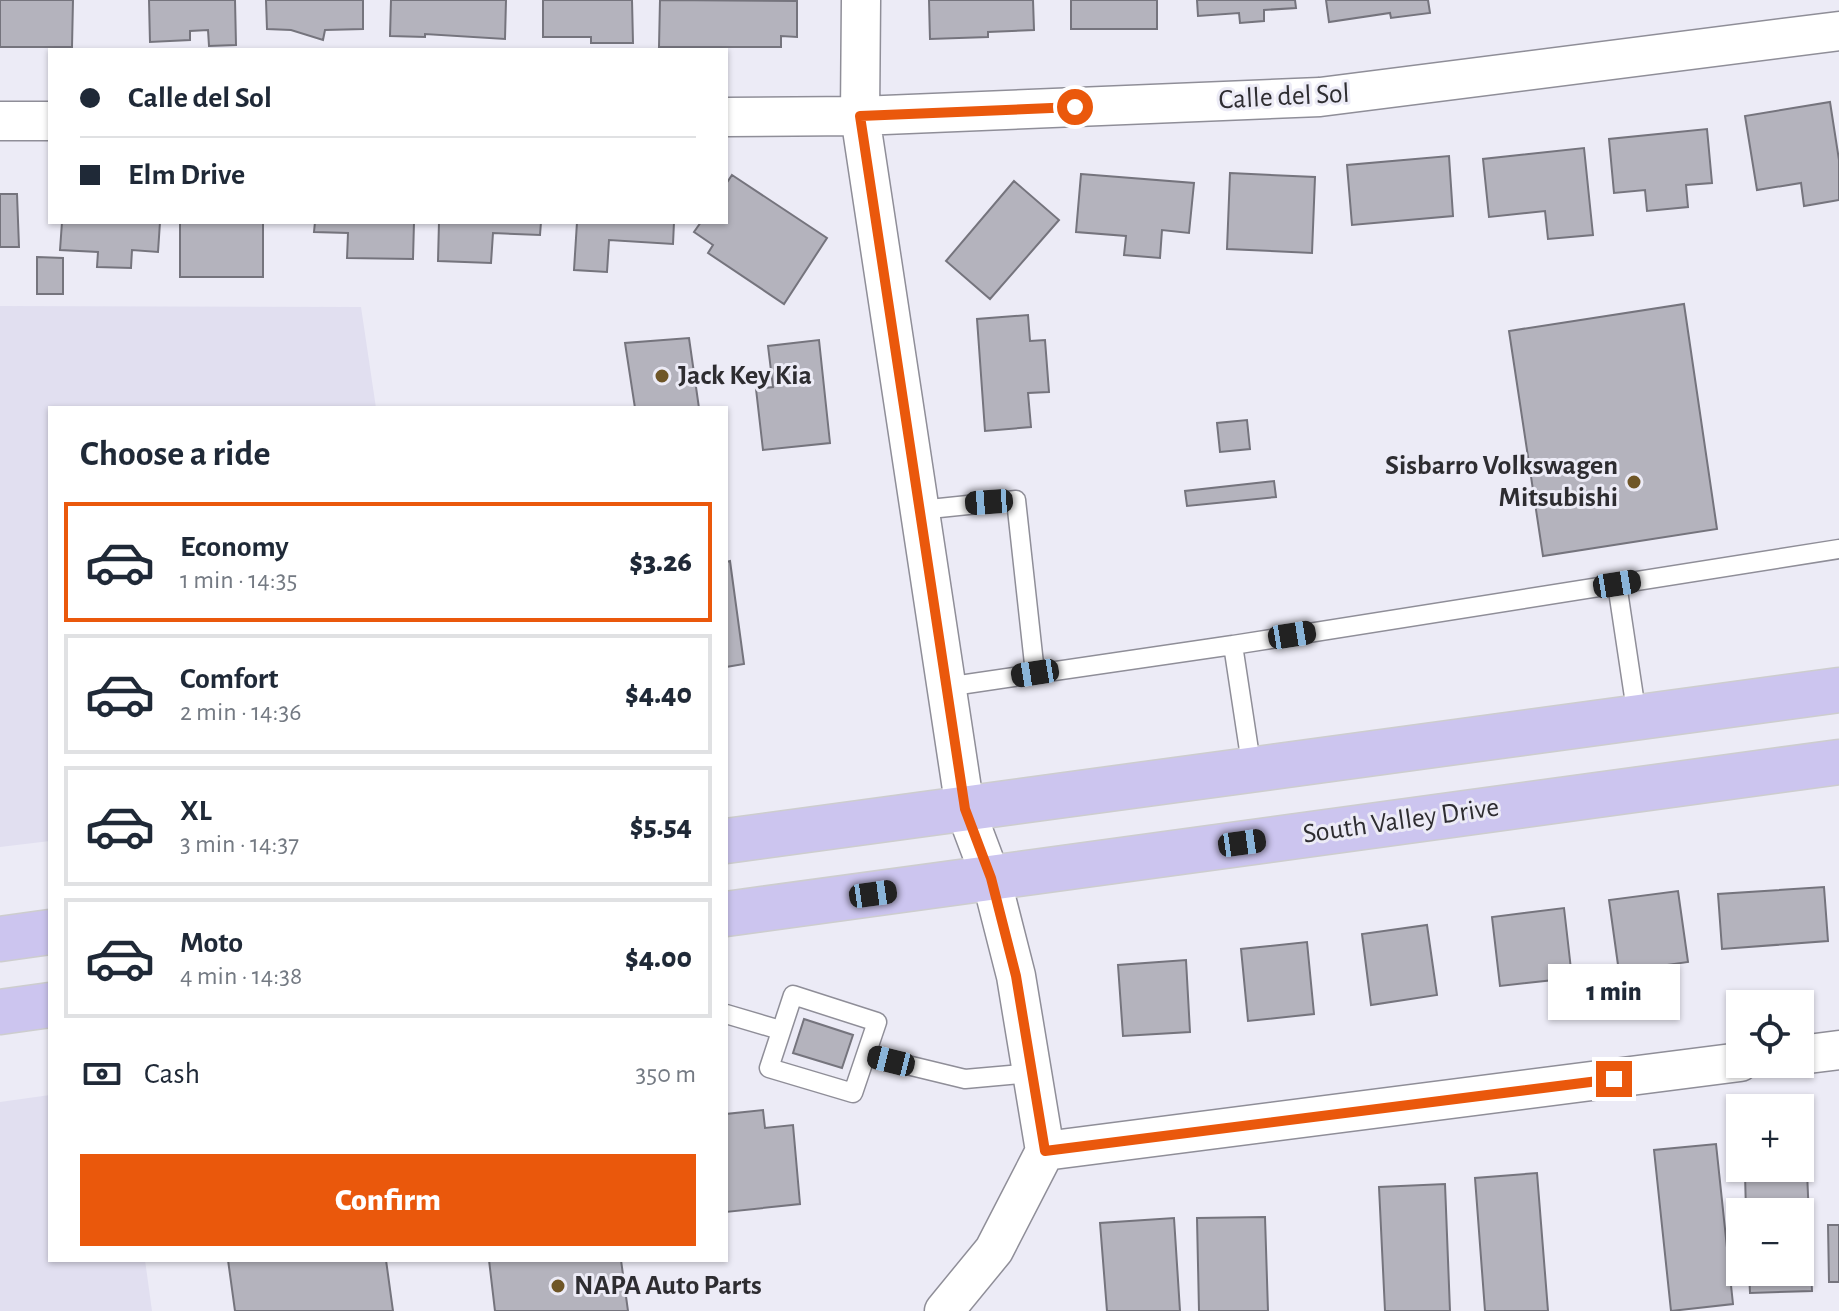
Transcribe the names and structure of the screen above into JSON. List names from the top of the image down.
{
  "streets": {
    "main road": ["South Valley Drive"],
    "street": ["Calle del Sol"]
  },
  "places": ["Jack Key Kia", "Sisbarro Volkswagen Mitsubishi", "NAPA Auto Parts"],
  "page": {
    "banner": ["Calle del Sol", "Elm Drive"],
    "heading": "Choose a ride",
    "list": [
      {
        "name": "Economy",
        "note": "1 min · 14:35",
        "value": "$3.26"
      },
      {
        "name": "Comfort",
        "note": "2 min · 14:36",
        "value": "$4.40"
      },
      {
        "name": "XL",
        "note": "3 min · 14:37",
        "value": "$5.54"
      },
      {
        "name": "Moto",
        "note": "4 min · 14:38",
        "value": "$4.00"
      }
    ],
    "bubble": "1 min",
    "map_buttons": ["+", "−"],
    "pay": ["Cash", "350 m"],
    "buttons": "Confirm"
  }
}
